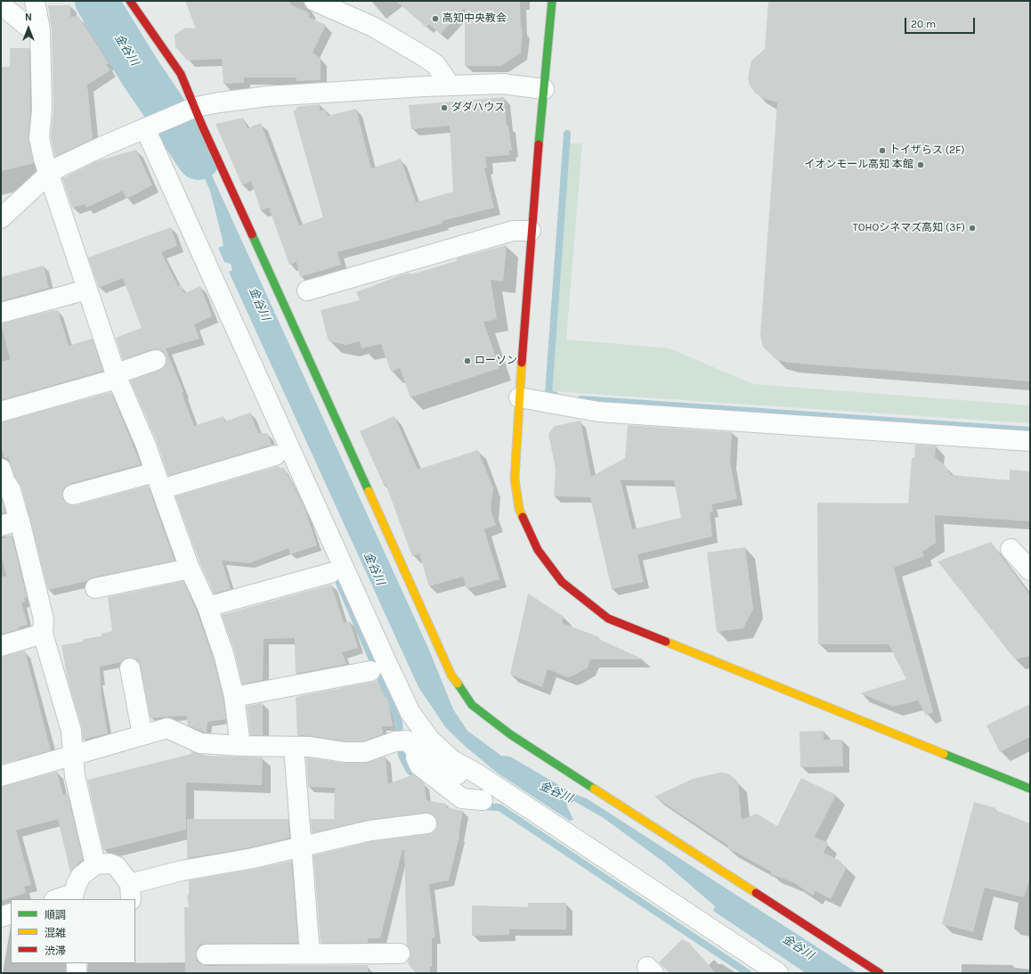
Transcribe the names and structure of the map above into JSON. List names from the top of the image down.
{
  "water": ["金谷川"],
  "places": [
    "高知中央教会",
    "ダダハウス",
    "トイザらス (2F)",
    "イオンモール高知 本館",
    "TOHOシネマズ高知 (3F)",
    "ローソン"
  ],
  "legend": ["順調", "混雑", "渋滞"],
  "scale_bar": "20 m",
  "north": "top"
}
